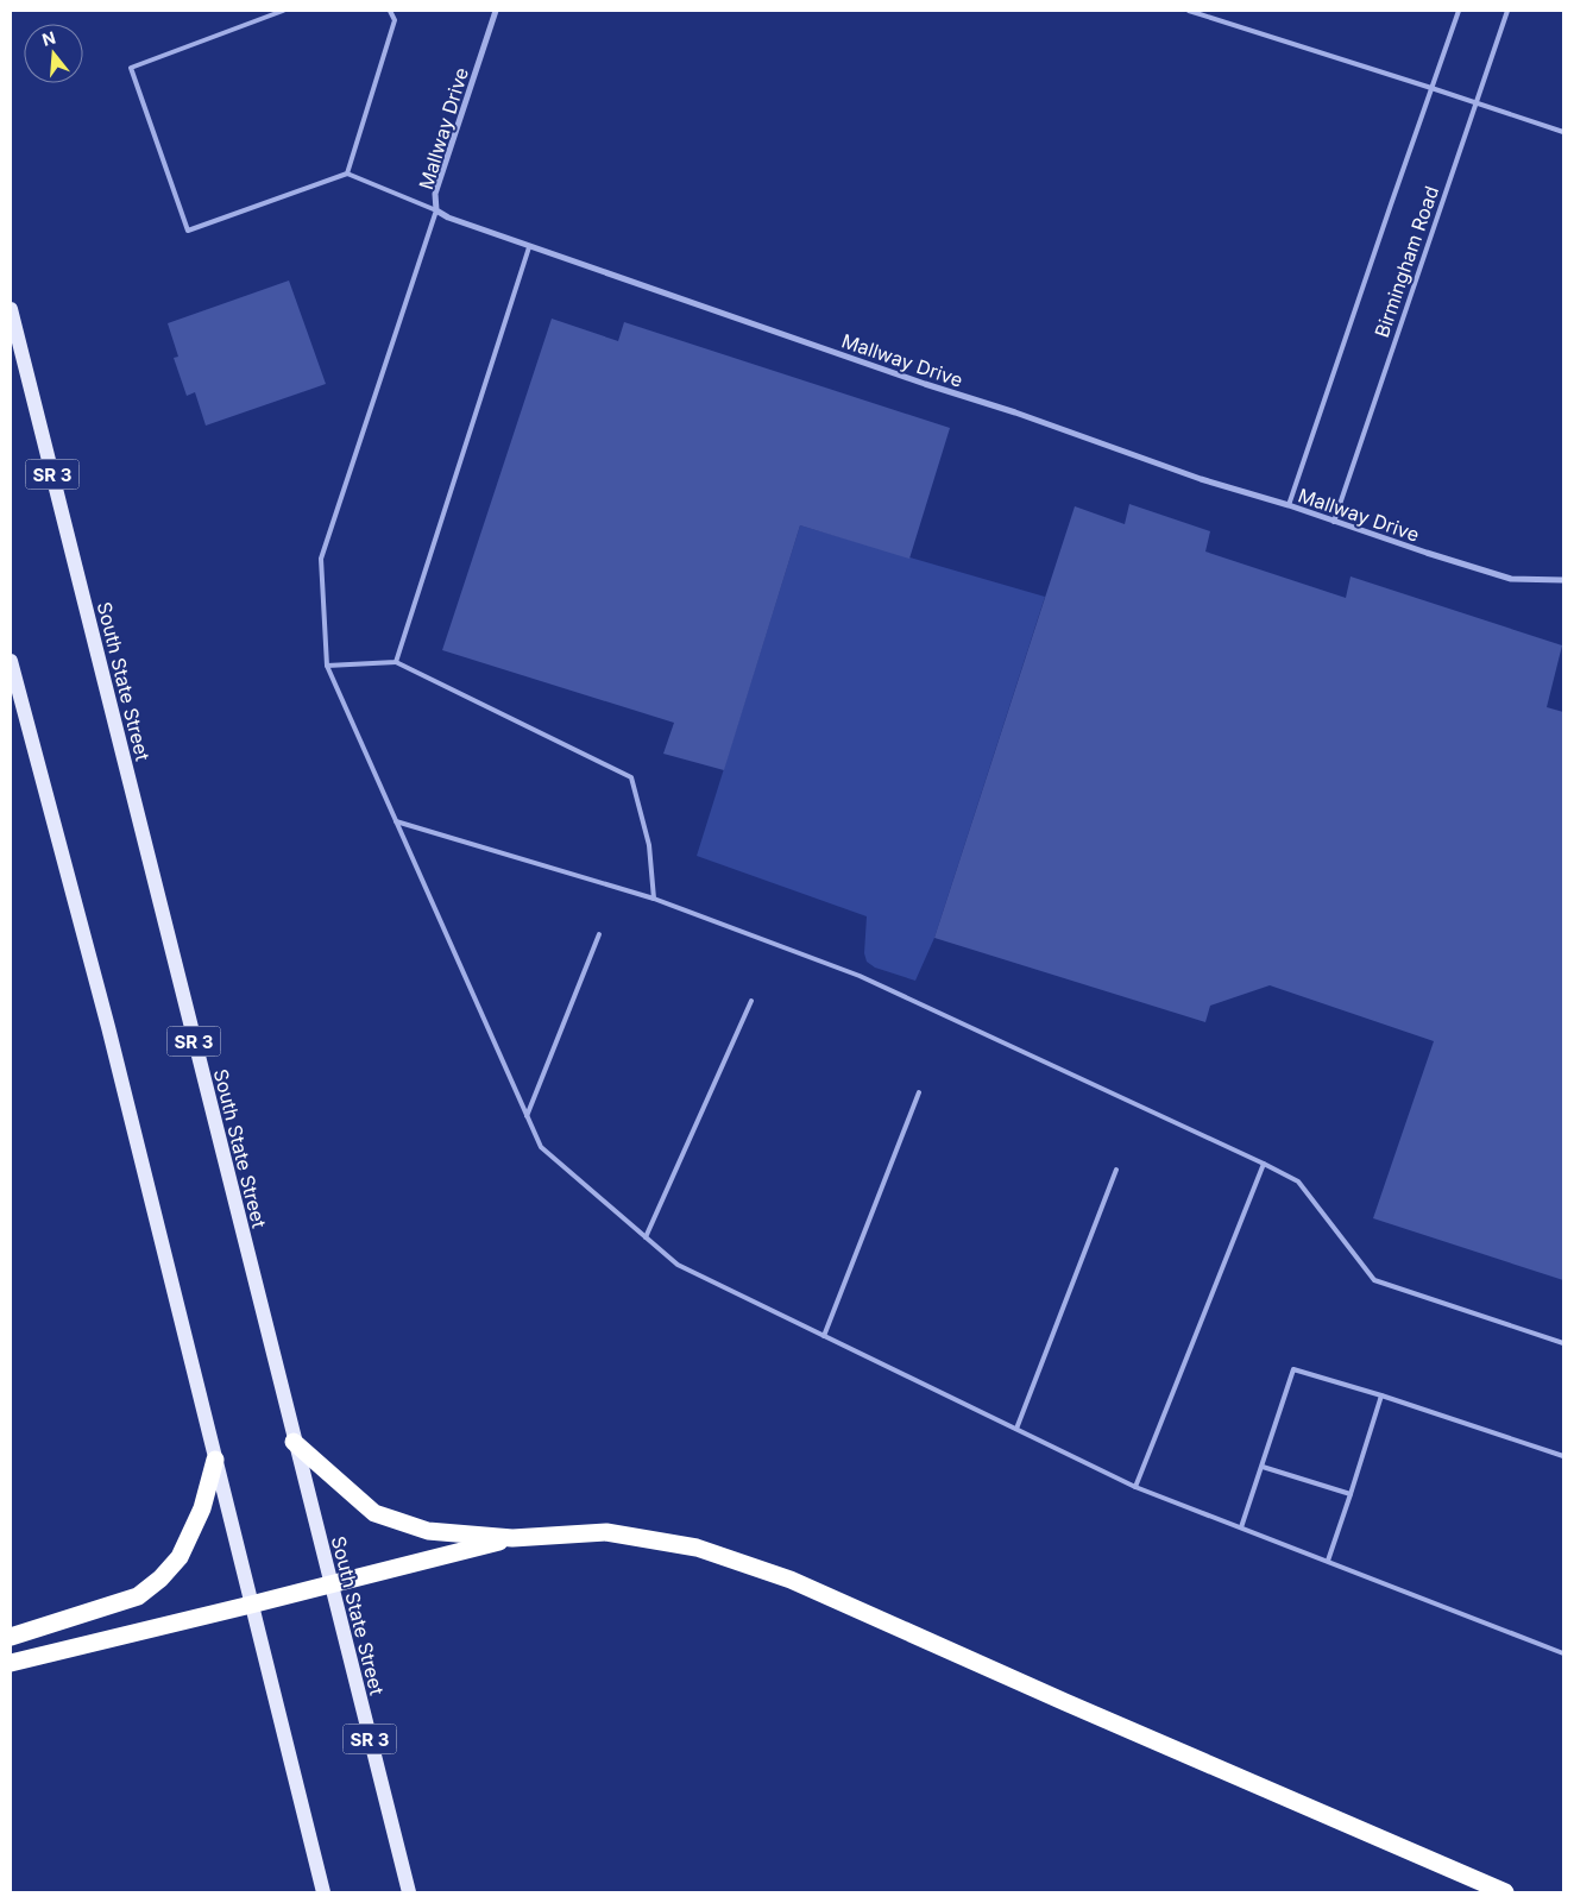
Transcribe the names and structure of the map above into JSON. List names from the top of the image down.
{
  "streets": {
    "main road": ["SR 3", "South State Street"],
    "street": ["Mallway Drive"],
    "lane": ["Birmingham Road"]
  },
  "crossings": [
    ["Mallway Drive", "Birmingham Road"]
  ],
  "north": "top"
}
